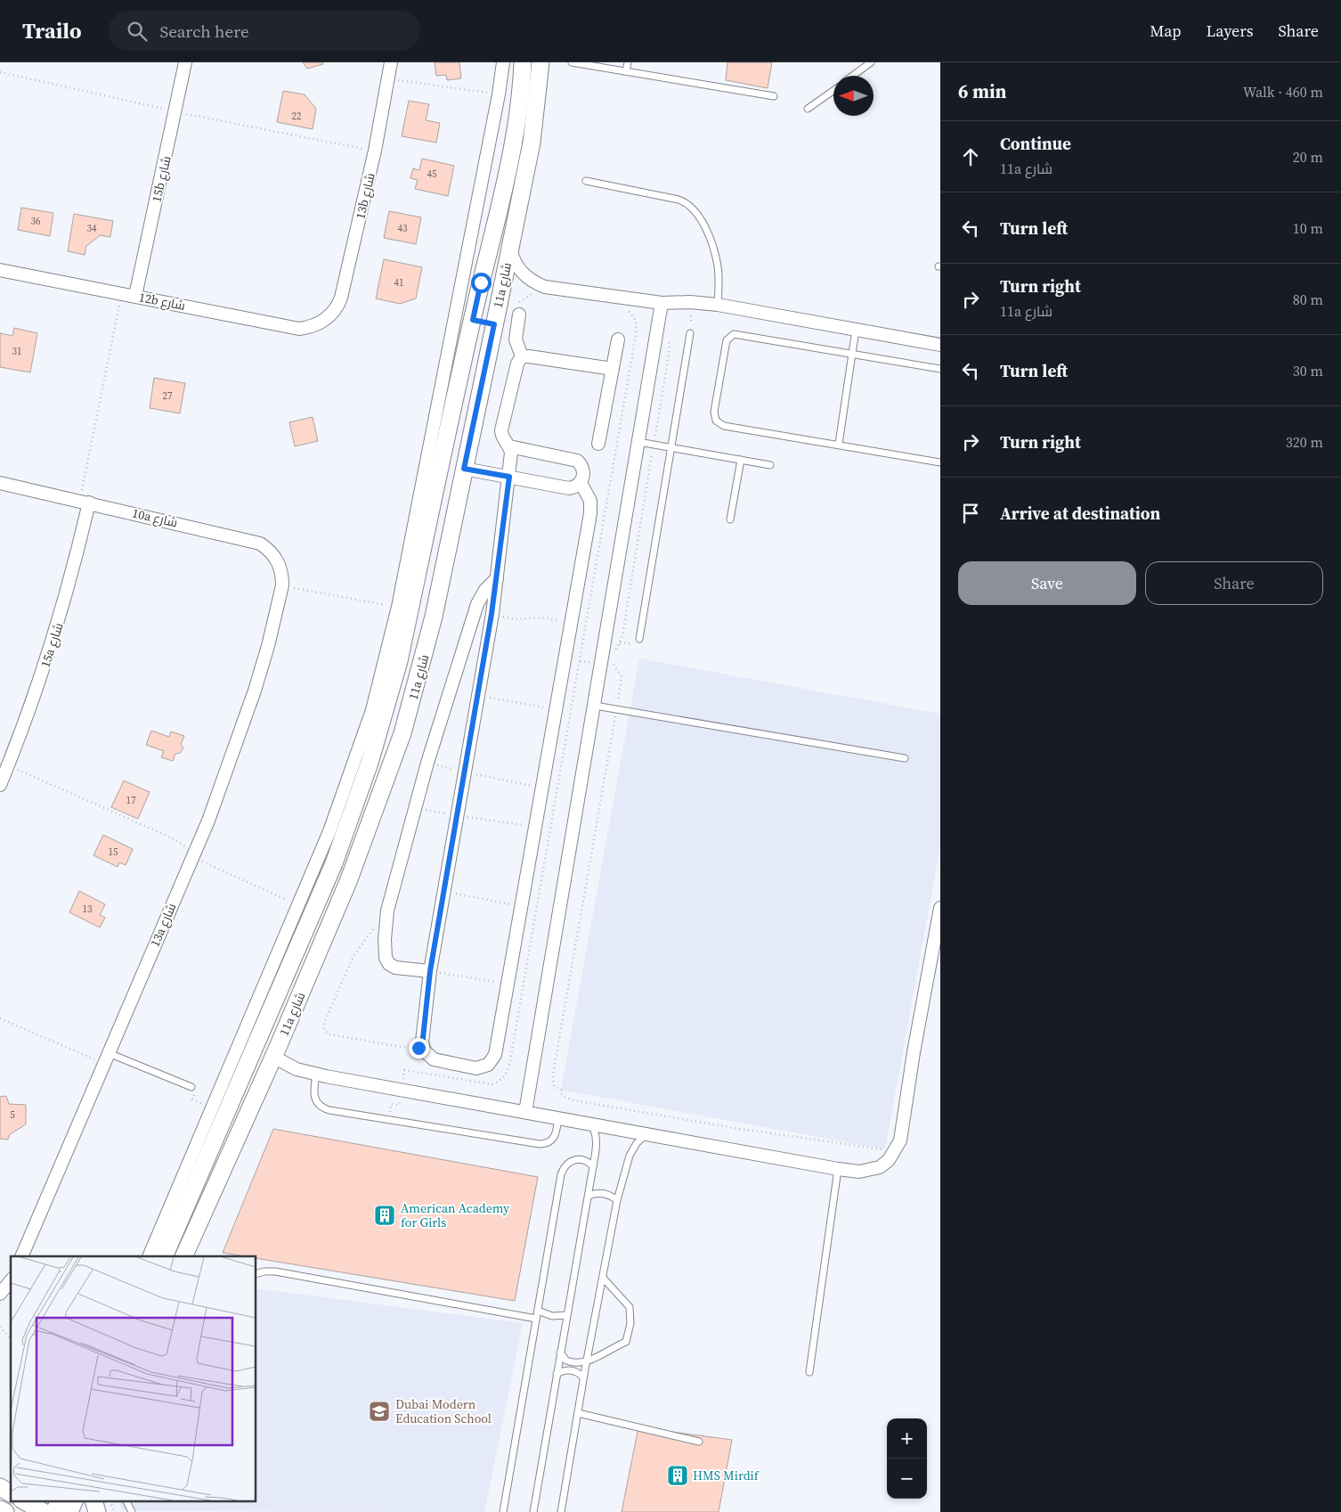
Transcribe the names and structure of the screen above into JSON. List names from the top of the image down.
{
  "streets": {
    "street": [
      "15b شارع",
      "13b شارع",
      "11a شارع",
      "12b شارع",
      "10a شارع",
      "15a شارع",
      "13a شارع"
    ]
  },
  "crossings": [
    ["15b شارع", "12b شارع"],
    ["13b شارع", "12b شارع"],
    ["10a شارع", "15a شارع"],
    ["10a شارع", "13a شارع"]
  ],
  "places": {
    "building": ["American Academy for Girls", "HMS Mirdif"],
    "school or university": ["Dubai Modern Education School"]
  },
  "house_numbers": [
    "22",
    "45",
    "36",
    "34",
    "43",
    "41",
    "31",
    "27",
    "17",
    "15",
    "13",
    "5"
  ],
  "north": "left",
  "page": {
    "header": "Trailo",
    "search": "Search here",
    "nav": ["Map", "Layers", "Share"],
    "heading": ["6 min", "Walk · 460 m"],
    "list": [
      ["Continue", "11a شارع", "20 m"],
      ["Turn left", "10 m"],
      ["Turn right", "11a شارع", "80 m"],
      ["Turn left", "30 m"],
      ["Turn right", "320 m"],
      "Arrive at destination"
    ],
    "buttons": ["Save", "Share"],
    "map_buttons": ["+", "−"]
  }
}
